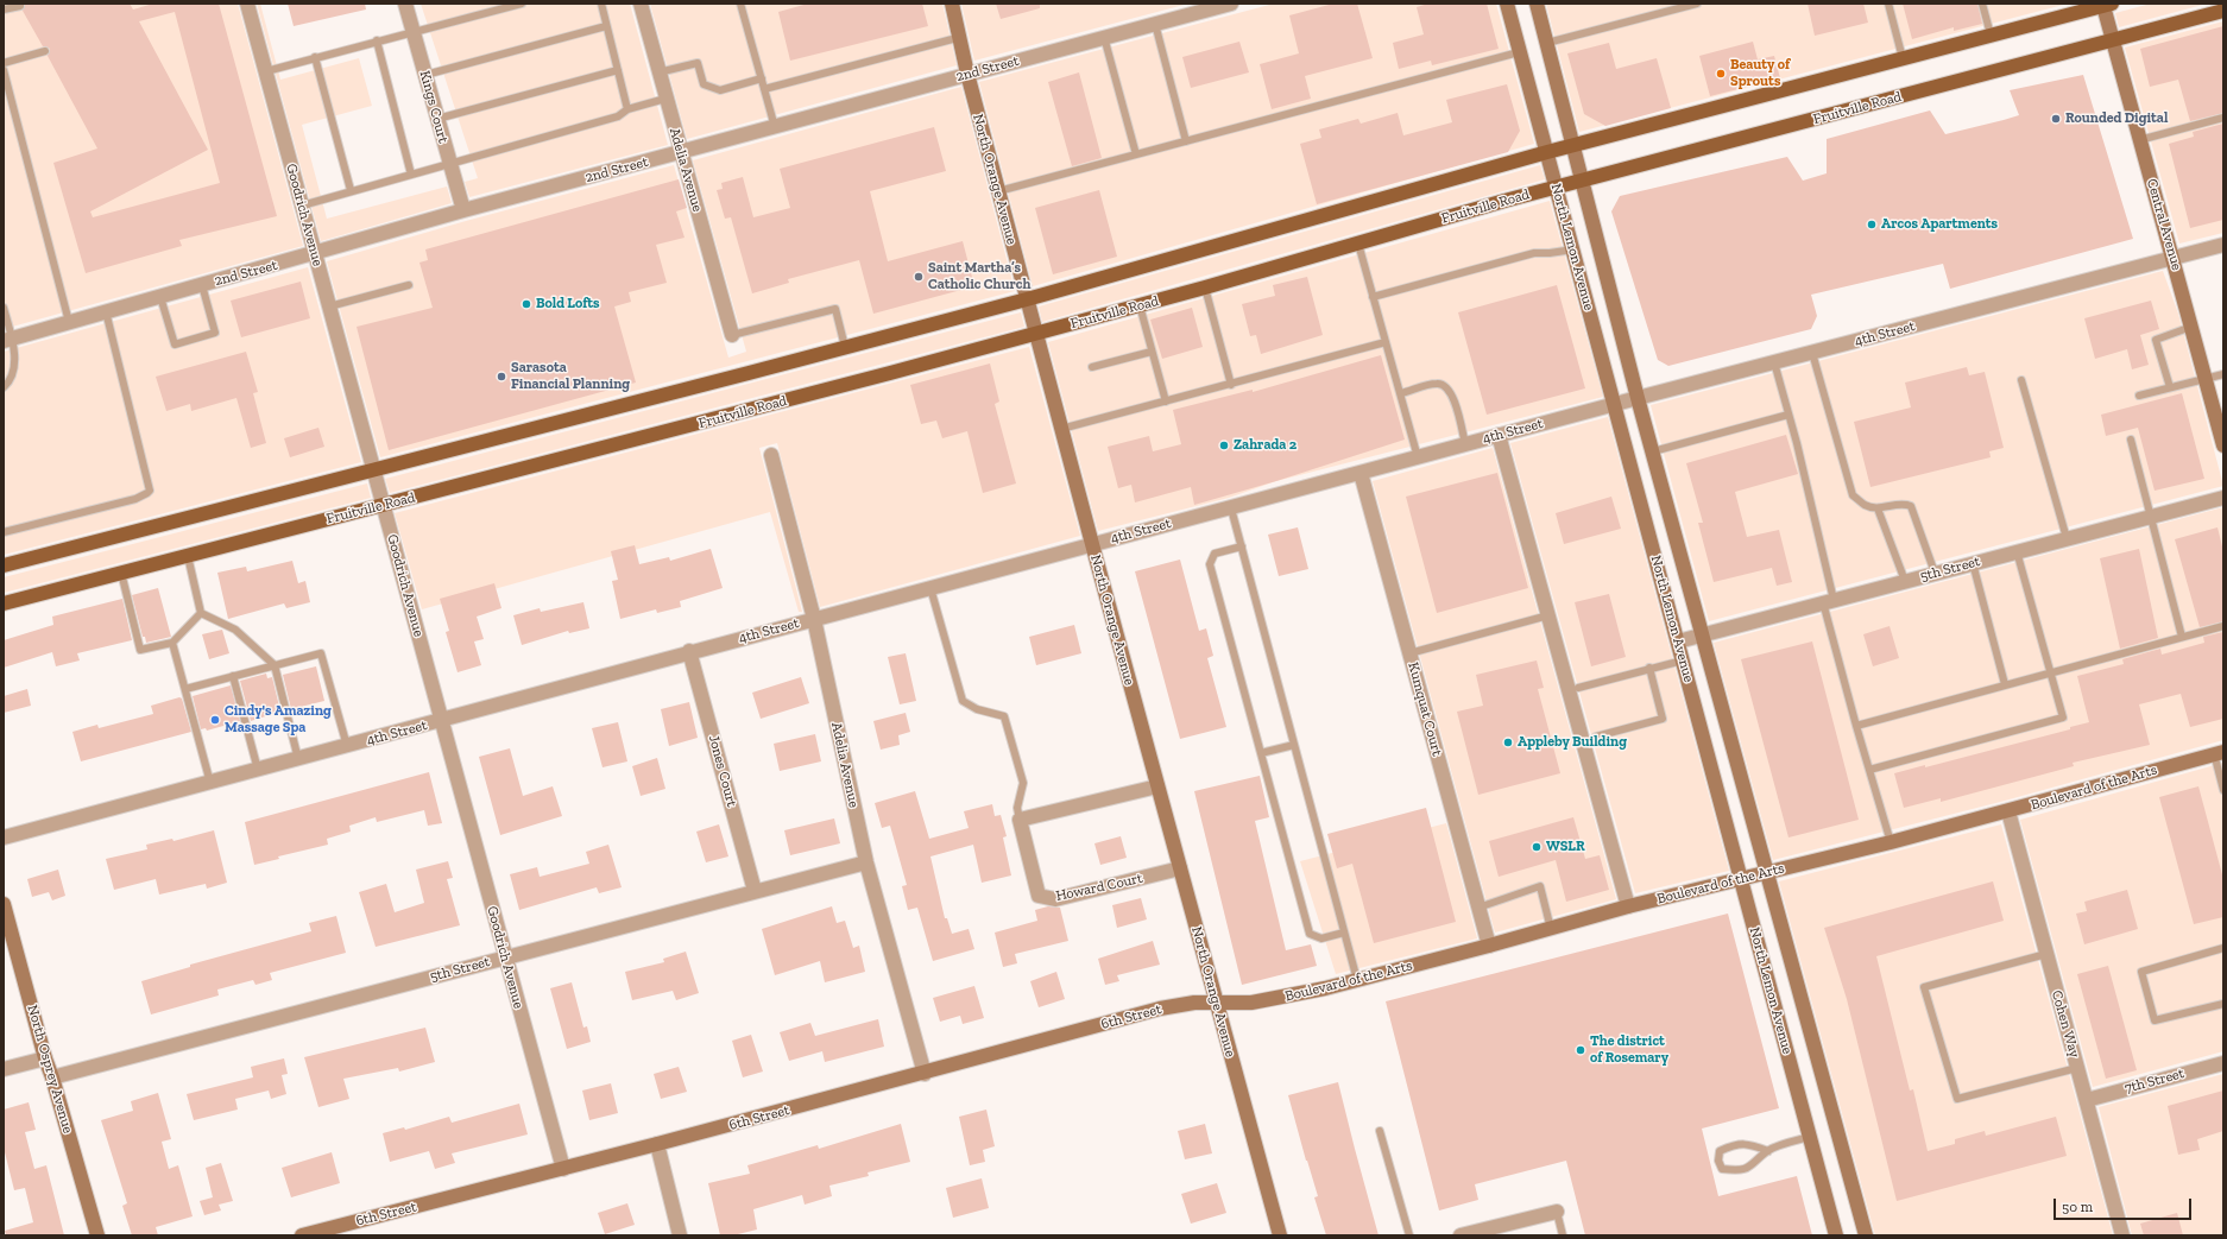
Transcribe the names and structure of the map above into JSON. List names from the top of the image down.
{
  "streets": {
    "main road": ["Fruitville Road"],
    "street": [
      "2nd Street",
      "Kings Court",
      "Adelia Avenue",
      "North Orange Avenue",
      "Goodrich Avenue",
      "Central Avenue",
      "North Lemon Avenue",
      "4th Street",
      "5th Street",
      "Kumquat Court",
      "Jones Court",
      "Boulevard of the Arts",
      "Howard Court",
      "6th Street",
      "Cohen Way",
      "North Osprey Avenue",
      "7th Street"
    ]
  },
  "crossings": [
    ["2nd Street", "Kings Court"],
    ["2nd Street", "Adelia Avenue"],
    ["2nd Street", "North Orange Avenue"],
    ["2nd Street", "Goodrich Avenue"],
    ["Fruitville Road", "North Orange Avenue"],
    ["Fruitville Road", "Goodrich Avenue"],
    ["Fruitville Road", "Central Avenue"],
    ["Fruitville Road", "North Lemon Avenue"],
    ["Adelia Avenue", "4th Street"],
    ["Adelia Avenue", "5th Street"],
    ["Adelia Avenue", "6th Street"],
    ["North Orange Avenue", "4th Street"],
    ["North Orange Avenue", "Boulevard of the Arts"],
    ["North Orange Avenue", "Howard Court"],
    ["North Orange Avenue", "6th Street"],
    ["Goodrich Avenue", "4th Street"],
    ["Goodrich Avenue", "5th Street"],
    ["Goodrich Avenue", "6th Street"],
    ["Central Avenue", "4th Street"],
    ["North Lemon Avenue", "4th Street"],
    ["North Lemon Avenue", "5th Street"],
    ["North Lemon Avenue", "Boulevard of the Arts"],
    ["4th Street", "Kumquat Court"],
    ["4th Street", "Jones Court"],
    ["5th Street", "Jones Court"],
    ["5th Street", "North Osprey Avenue"],
    ["Kumquat Court", "Boulevard of the Arts"],
    ["Boulevard of the Arts", "6th Street"],
    ["Boulevard of the Arts", "Cohen Way"],
    ["Cohen Way", "7th Street"]
  ],
  "places": [
    "Beauty of Sprouts",
    "Rounded Digital",
    "Arcos Apartments",
    "Saint Martha’s Catholic Church",
    "Bold Lofts",
    "Sarasota Financial Planning",
    "Zahrada 2",
    "Cindy's Amazing Massage Spa",
    "Appleby Building",
    "WSLR",
    "The district of Rosemary"
  ],
  "scale_bar": "50 m"
}
